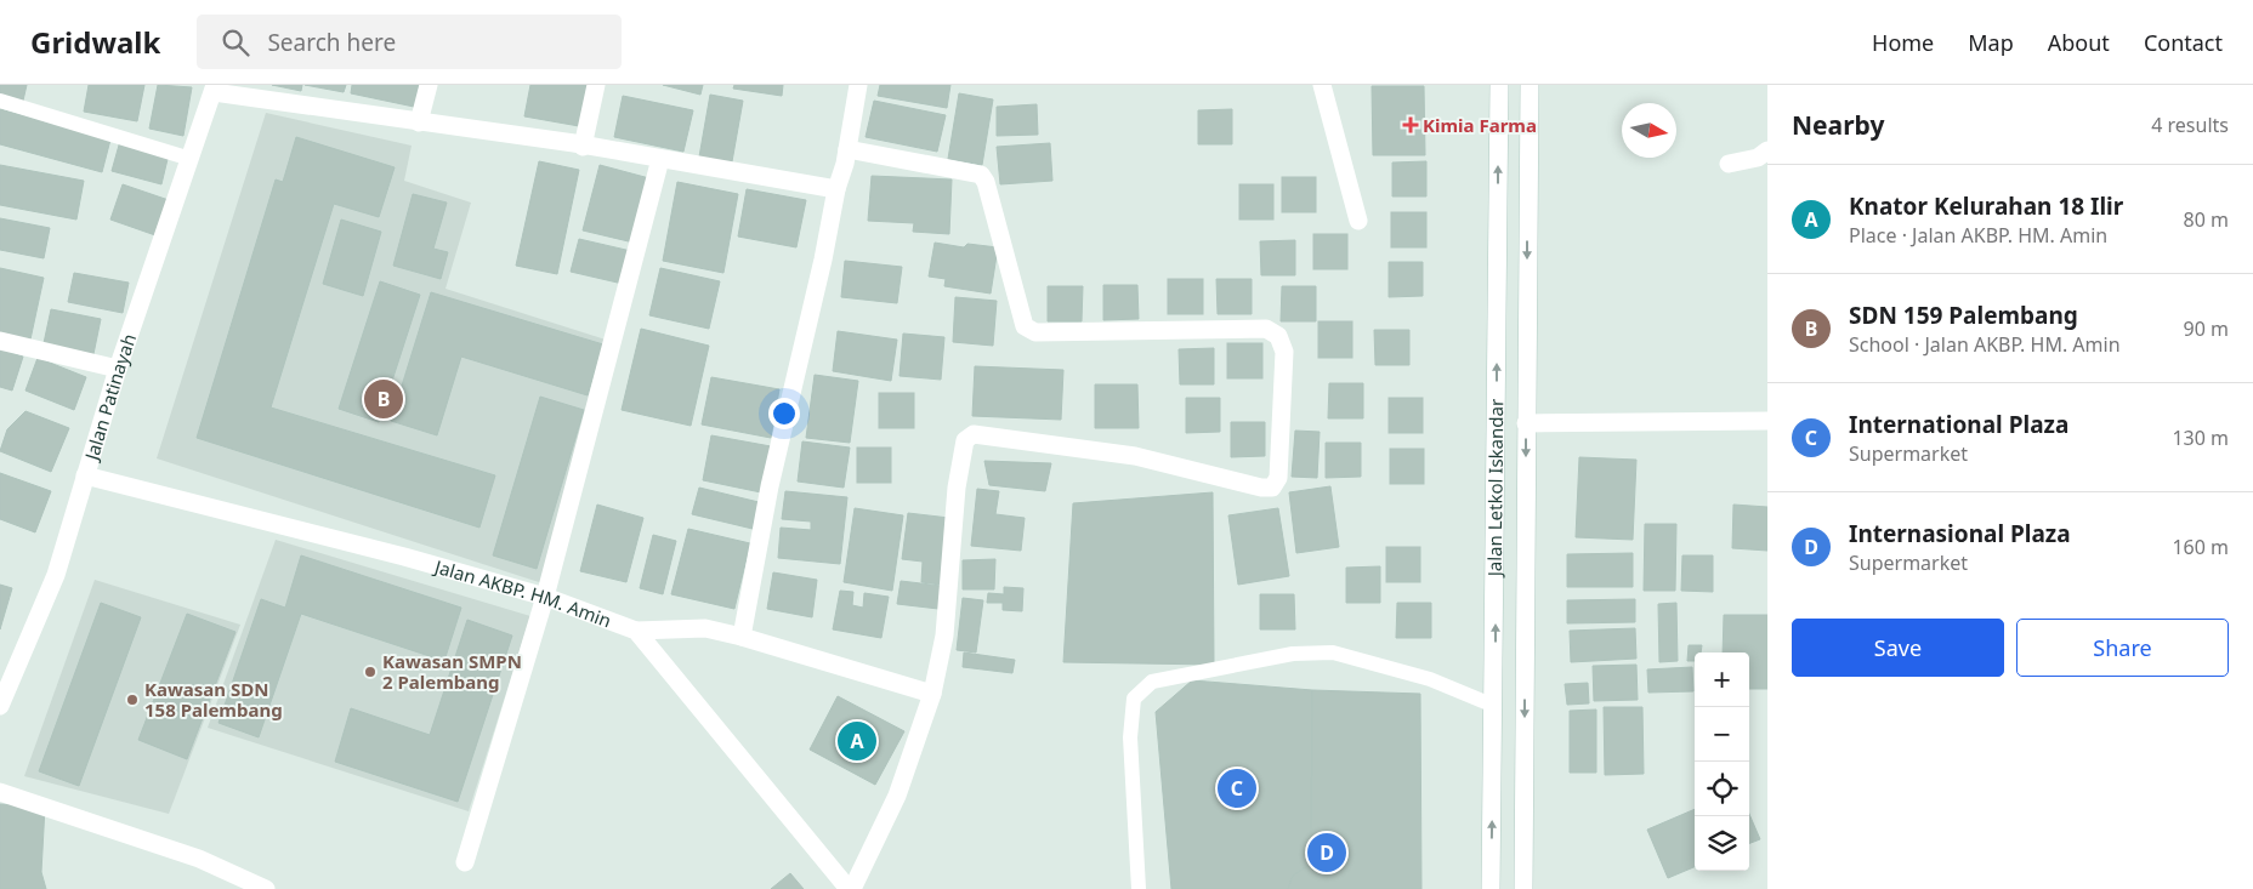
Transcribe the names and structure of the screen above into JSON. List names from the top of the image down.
{
  "streets": {
    "street": ["Jalan Patinayah", "Jalan Letkol Iskandar", "Jalan AKBP. HM. Amin"]
  },
  "crossings": [
    ["Jalan Patinayah", "Jalan AKBP. HM. Amin"]
  ],
  "places": {
    "health": ["Kimia Farma"],
    "other": ["Kawasan SMPN 2 Palembang", "Kawasan SDN 158 Palembang"]
  },
  "north": "right",
  "page": {
    "header": "Gridwalk",
    "search": "Search here",
    "nav": [
      "Home",
      "Map",
      "About",
      "Contact"
    ],
    "heading": ["Nearby", "4 results"],
    "list": [
      {
        "mark": "A",
        "name": "Knator Kelurahan 18 Ilir",
        "note": "Place · Jalan AKBP. HM. Amin",
        "value": "80 m"
      },
      {
        "mark": "B",
        "name": "SDN 159 Palembang",
        "note": "School · Jalan AKBP. HM. Amin",
        "value": "90 m"
      },
      {
        "mark": "C",
        "name": "International Plaza",
        "note": "Supermarket",
        "value": "130 m"
      },
      {
        "mark": "D",
        "name": "Internasional Plaza",
        "note": "Supermarket",
        "value": "160 m"
      }
    ],
    "pins": [
      "B",
      "A",
      "C",
      "D"
    ],
    "buttons": ["Save", "Share"],
    "map_buttons": ["+", "−"]
  }
}
